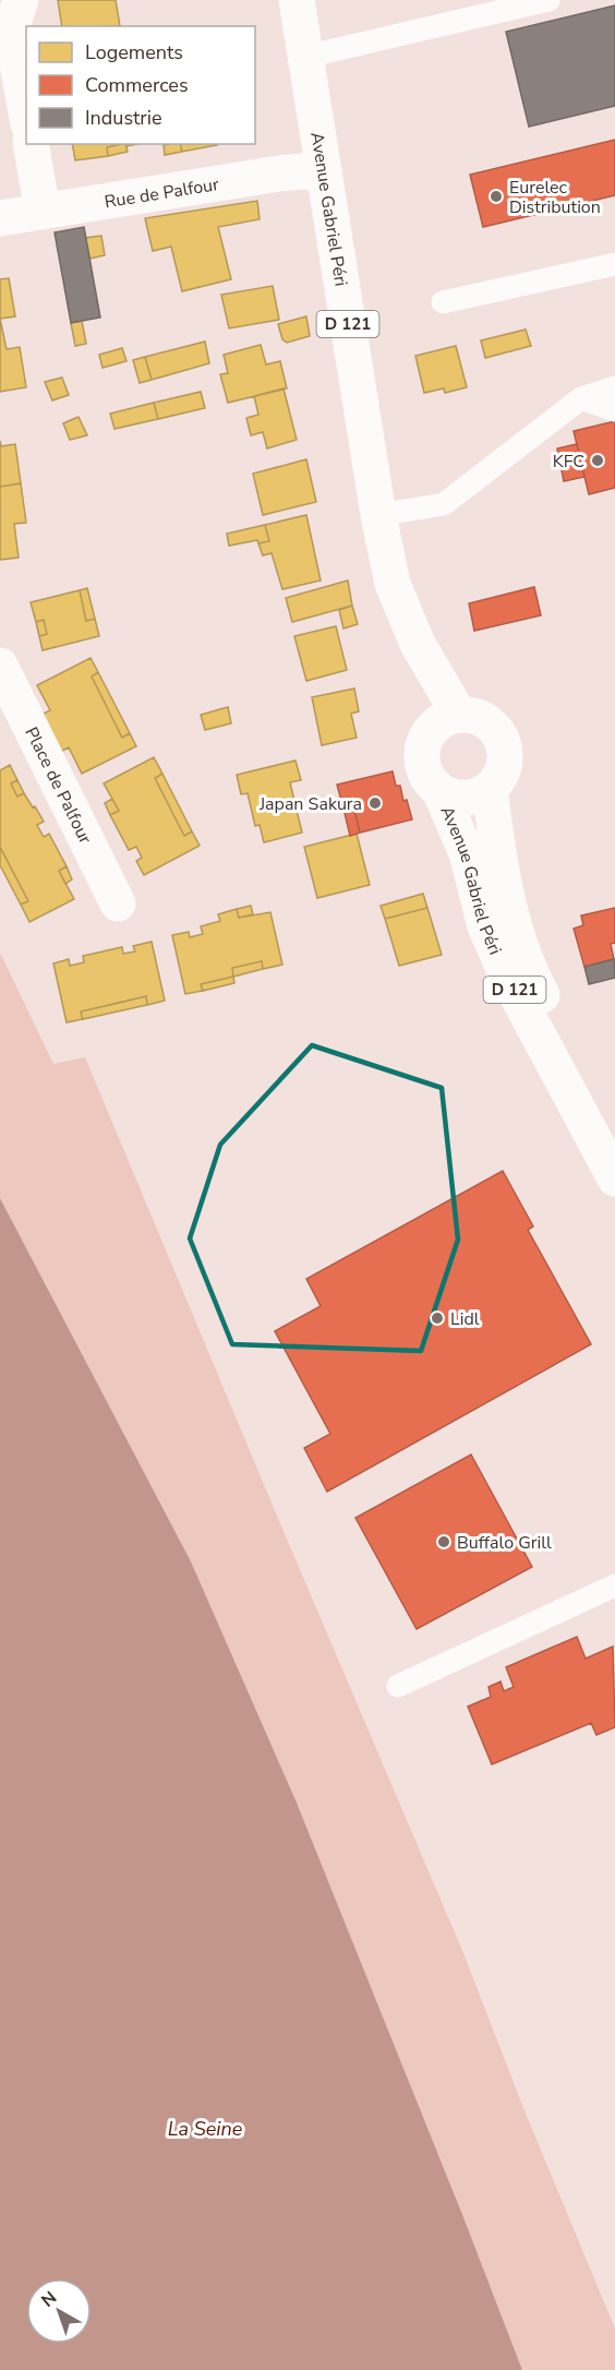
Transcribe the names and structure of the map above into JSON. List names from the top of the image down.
{
  "streets": {
    "main road": [
      "Rue de Palfour",
      "Avenue Gabriel Péri",
      "D 121",
      "Place de Palfour"
    ]
  },
  "crossings": [
    ["Rue de Palfour", "Avenue Gabriel Péri"]
  ],
  "water": ["La Seine"],
  "places": [
    "Eurelec Distribution",
    "KFC",
    "Japan Sakura",
    "Lidl",
    "Buffalo Grill"
  ],
  "legend": ["Logements", "Commerces", "Industrie"],
  "north": "top left"
}
